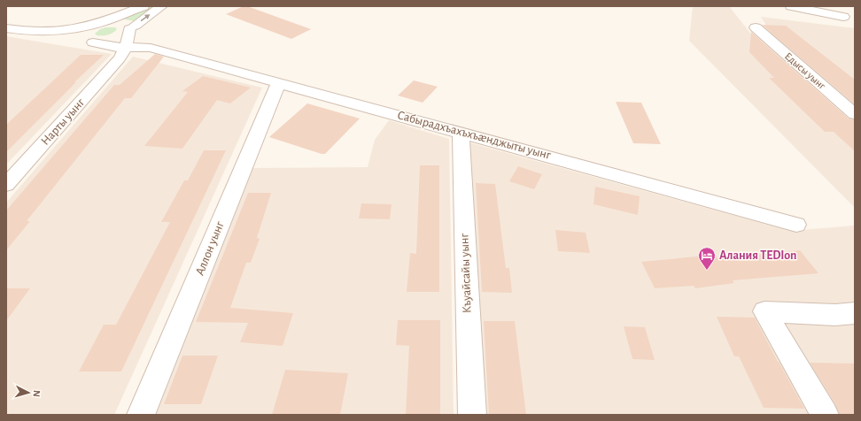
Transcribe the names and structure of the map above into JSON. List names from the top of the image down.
{
  "streets": {
    "street": [
      "Едысы уынг",
      "Нарты уынг",
      "Сабырадхъахъхъæнджыты уынг",
      "Аллон уынг",
      "Къуайсайы уынг"
    ]
  },
  "crossings": [
    ["Сабырадхъахъхъæнджыты уынг", "Аллон уынг"],
    ["Сабырадхъахъхъæнджыты уынг", "Къуайсайы уынг"]
  ],
  "places": {
    "hotel": ["Алания ТEDIon"]
  },
  "north": "right"
}
